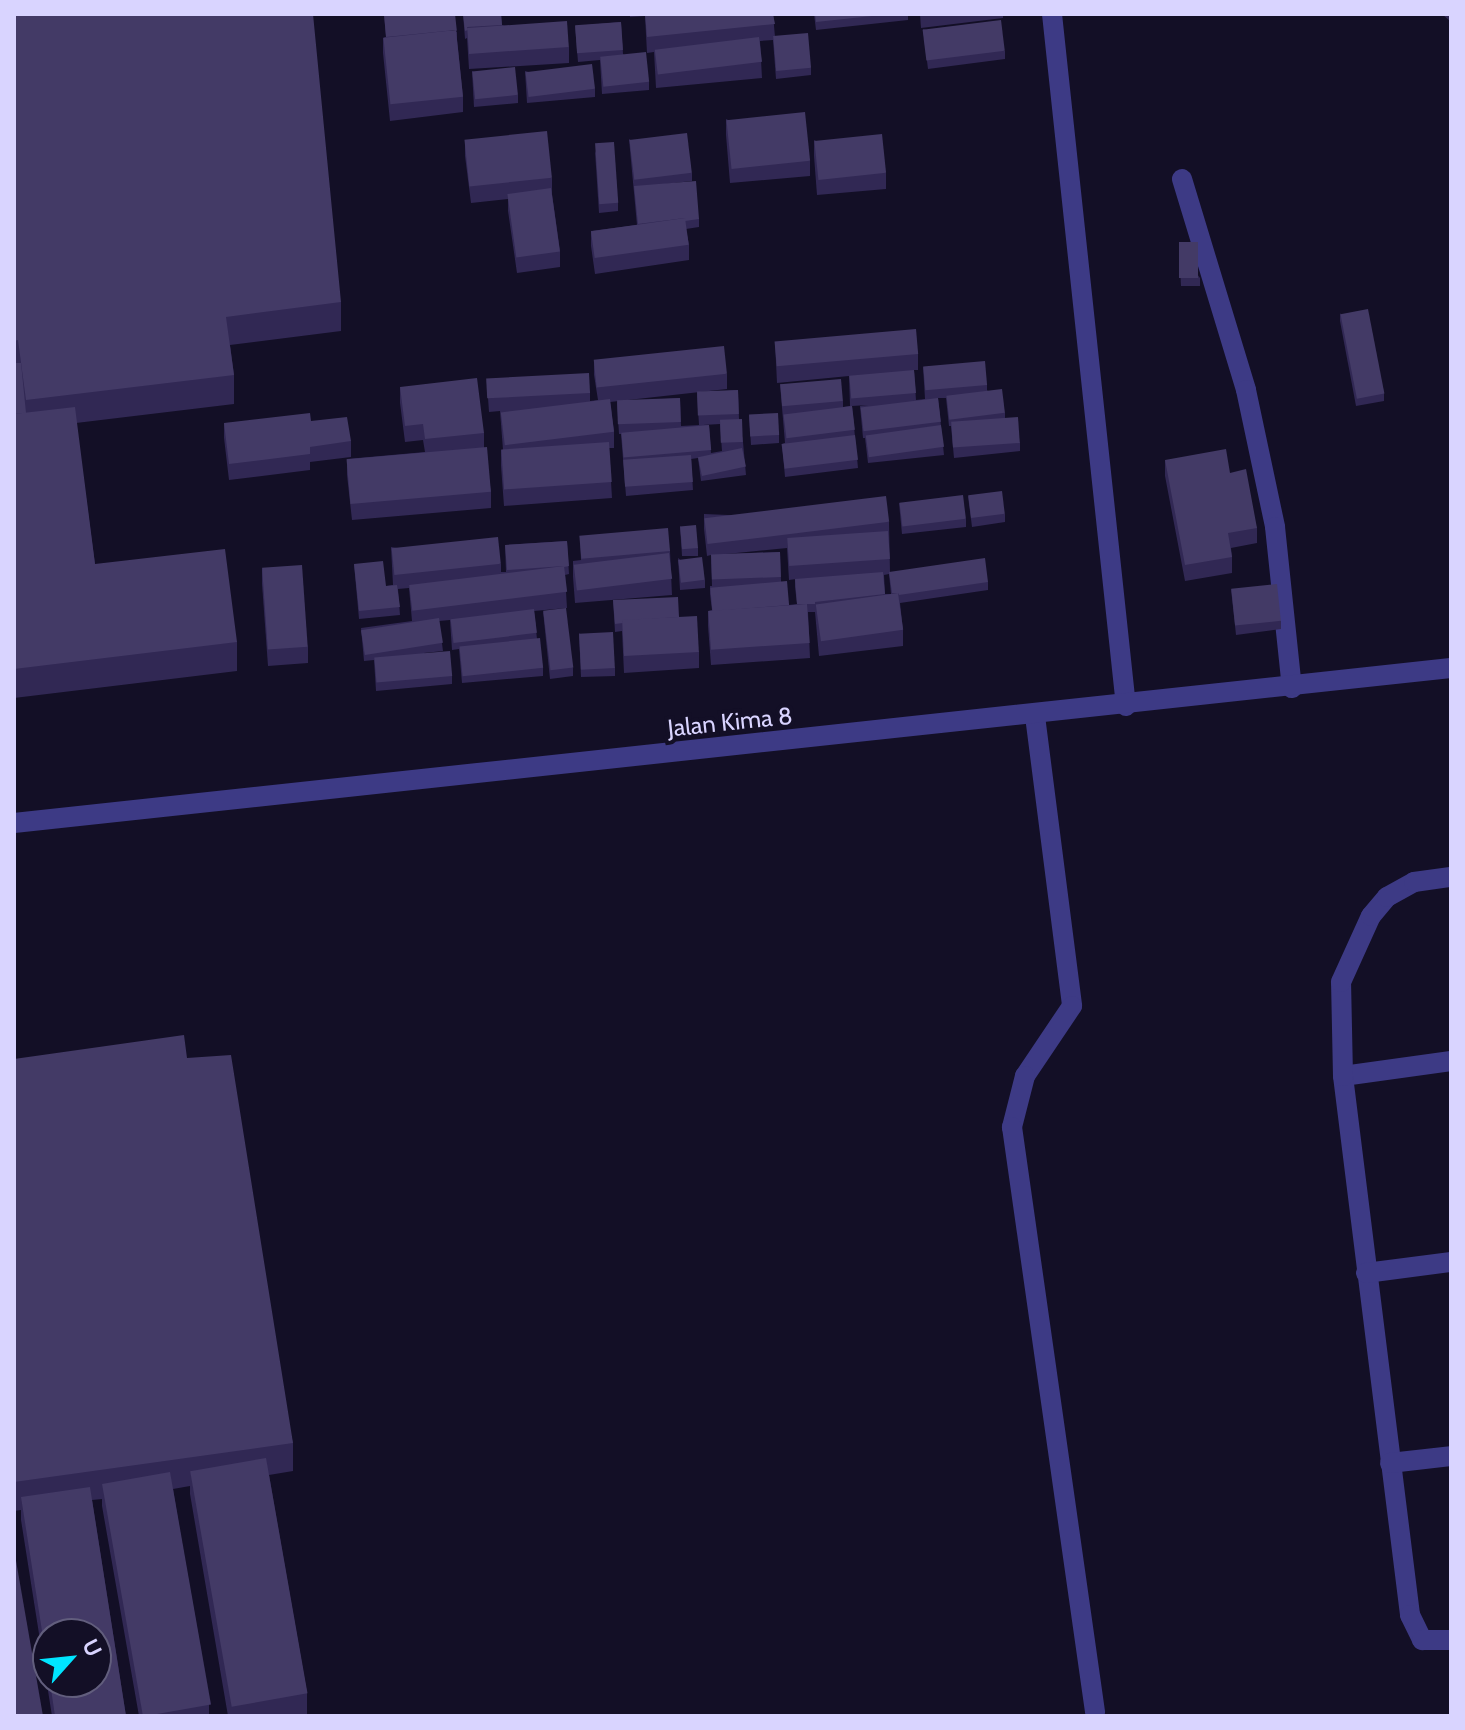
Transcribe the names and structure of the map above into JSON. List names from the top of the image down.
{
  "streets": {
    "street": ["Jalan Kima 8"]
  },
  "north": "top right"
}
